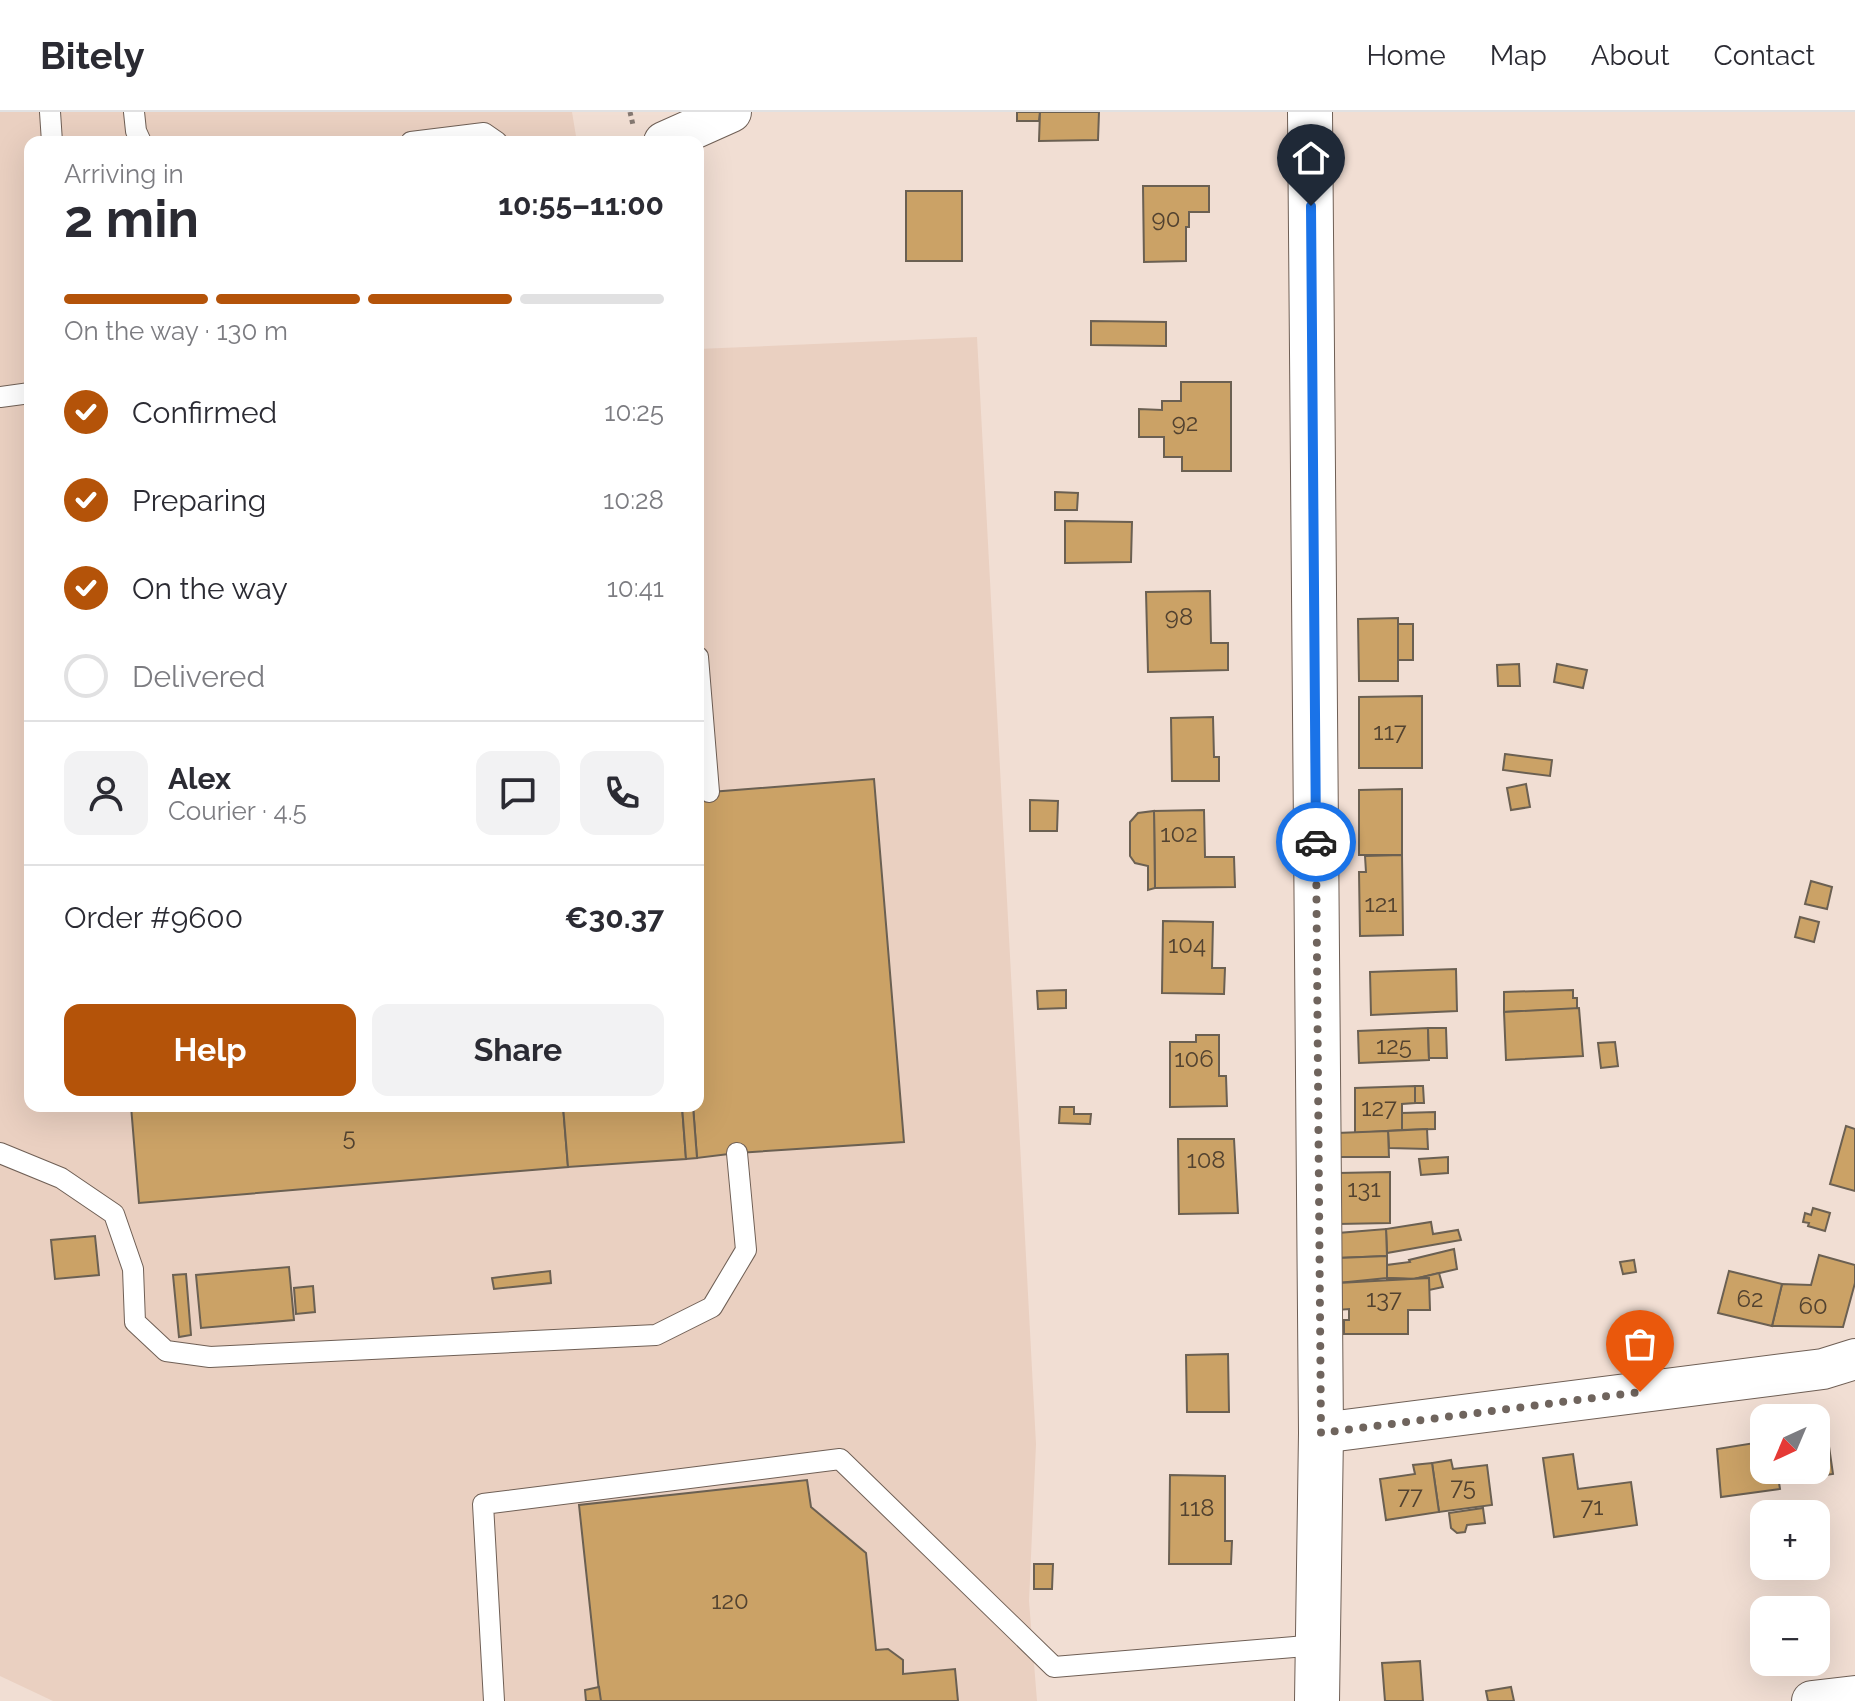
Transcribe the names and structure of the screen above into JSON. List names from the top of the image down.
{
  "house_numbers": [
    "90",
    "92",
    "98",
    "117",
    "102",
    "121",
    "104",
    "125",
    "106",
    "127",
    "5",
    "108",
    "131",
    "137",
    "62",
    "60",
    "75",
    "77",
    "71",
    "118",
    "120"
  ],
  "north": "bottom left",
  "page": {
    "header": "Bitely",
    "nav": [
      "Home",
      "Map",
      "About",
      "Contact"
    ],
    "heading": ["2 min", "Arriving in", "10:55–11:00"],
    "panel": [
      "Alex",
      "Courier · 4.5",
      "Order #9600",
      "€30.37"
    ],
    "bar": "On the way · 130 m",
    "list": [
      ["Confirmed", "10:25"],
      ["Preparing", "10:28"],
      ["On the way", "10:41"],
      "Delivered"
    ],
    "buttons": ["Help", "Share"],
    "map_buttons": ["+", "−"]
  }
}
